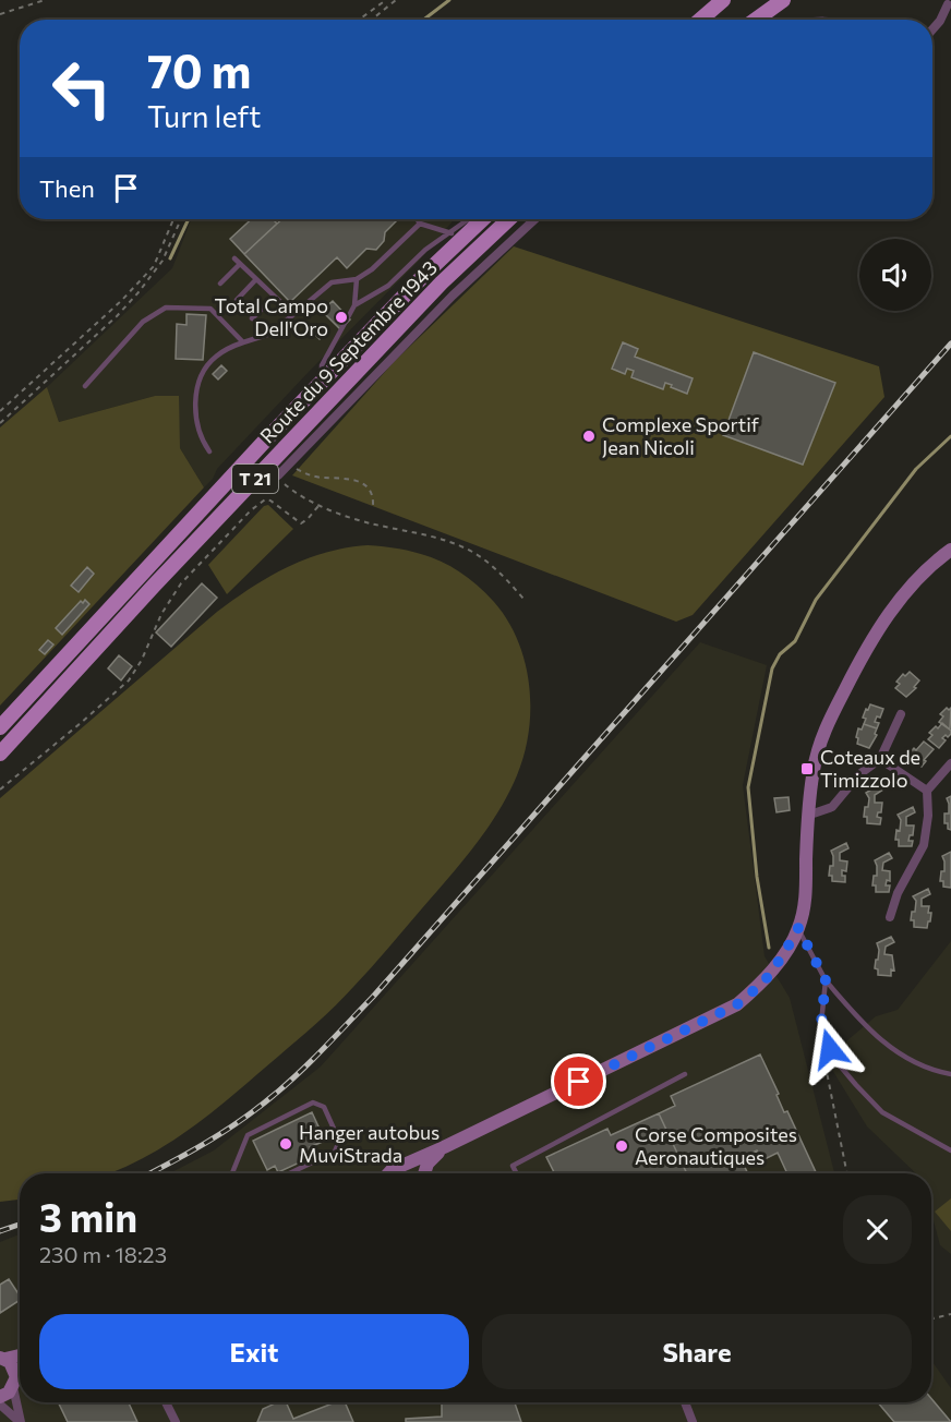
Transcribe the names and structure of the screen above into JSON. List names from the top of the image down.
{
  "streets": {
    "main road": ["Route du 9 Septembre 1943", "T 21"]
  },
  "places": {
    "other": [
      "Total Campo Dell'Oro",
      "Complexe Sportif Jean Nicoli",
      "Hanger autobus MuviStrada",
      "Corse Composites Aeronautiques"
    ],
    "transit": ["Coteaux de Timizzolo"]
  },
  "page": {
    "turn": ["70 m", "Turn left"],
    "then": "Then",
    "heading": ["3 min", "230 m · 18:23"],
    "buttons": ["Exit", "Share"]
  }
}
